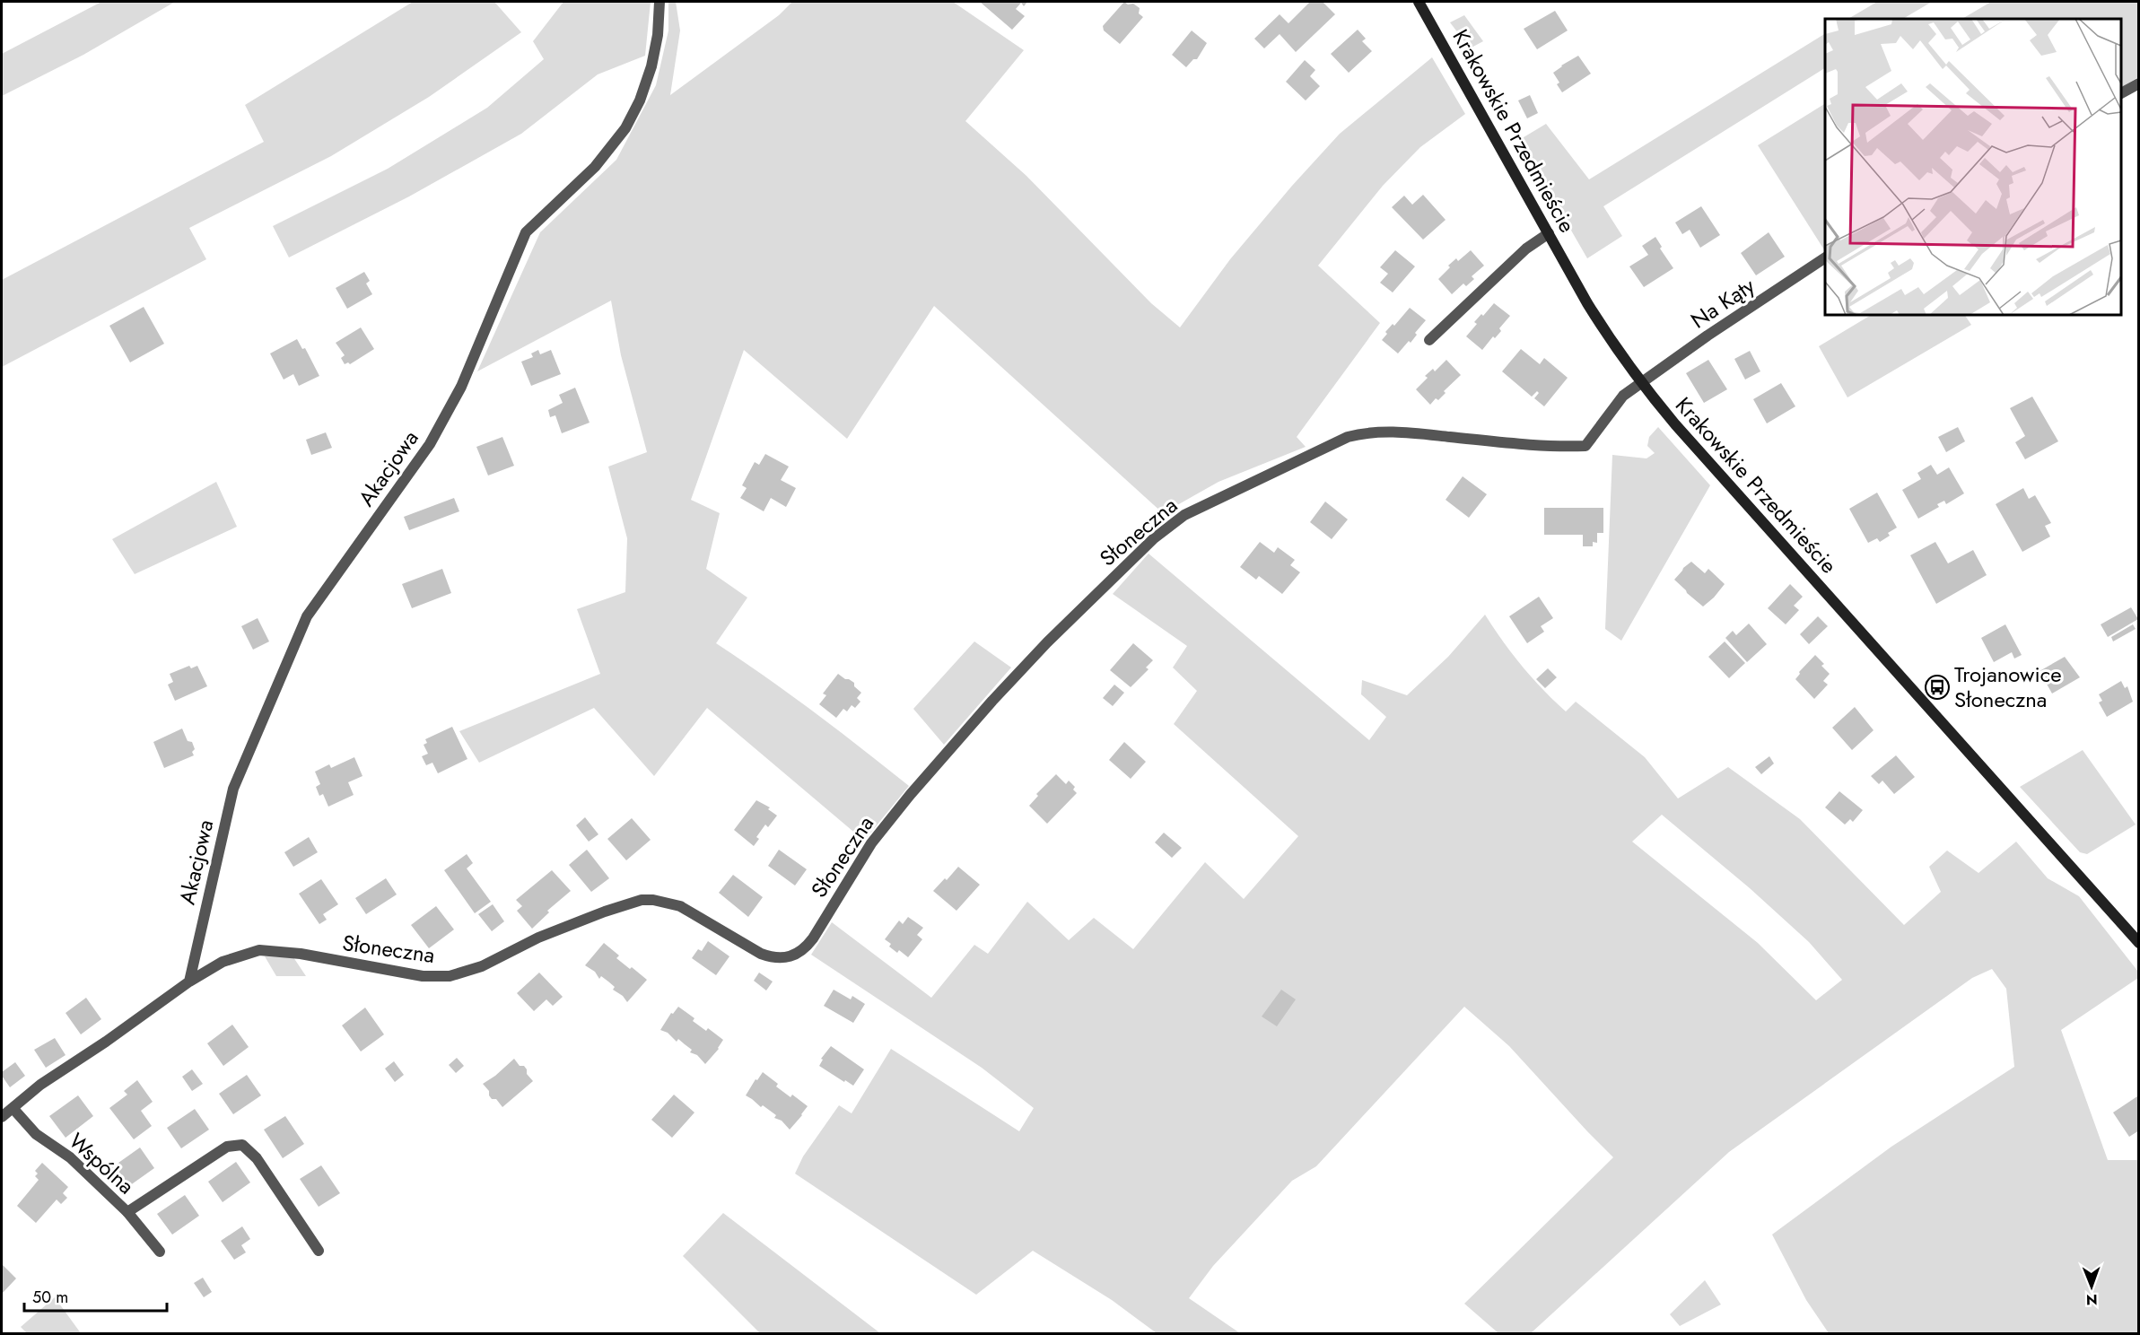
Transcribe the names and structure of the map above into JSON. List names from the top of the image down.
{
  "streets": {
    "main road": ["Krakowskie Przedmieście"],
    "street": [
      "Na Kąty",
      "Akacjowa",
      "Słoneczna",
      "Wspólna"
    ]
  },
  "crossings": [
    ["Krakowskie Przedmieście", "Na Kąty"],
    ["Krakowskie Przedmieście", "Słoneczna"],
    ["Na Kąty", "Słoneczna"],
    ["Akacjowa", "Słoneczna"],
    ["Słoneczna", "Wspólna"]
  ],
  "places": {
    "bus stop": ["Trojanowice Słoneczna"]
  },
  "scale_bar": "50 m",
  "north": "bottom"
}
